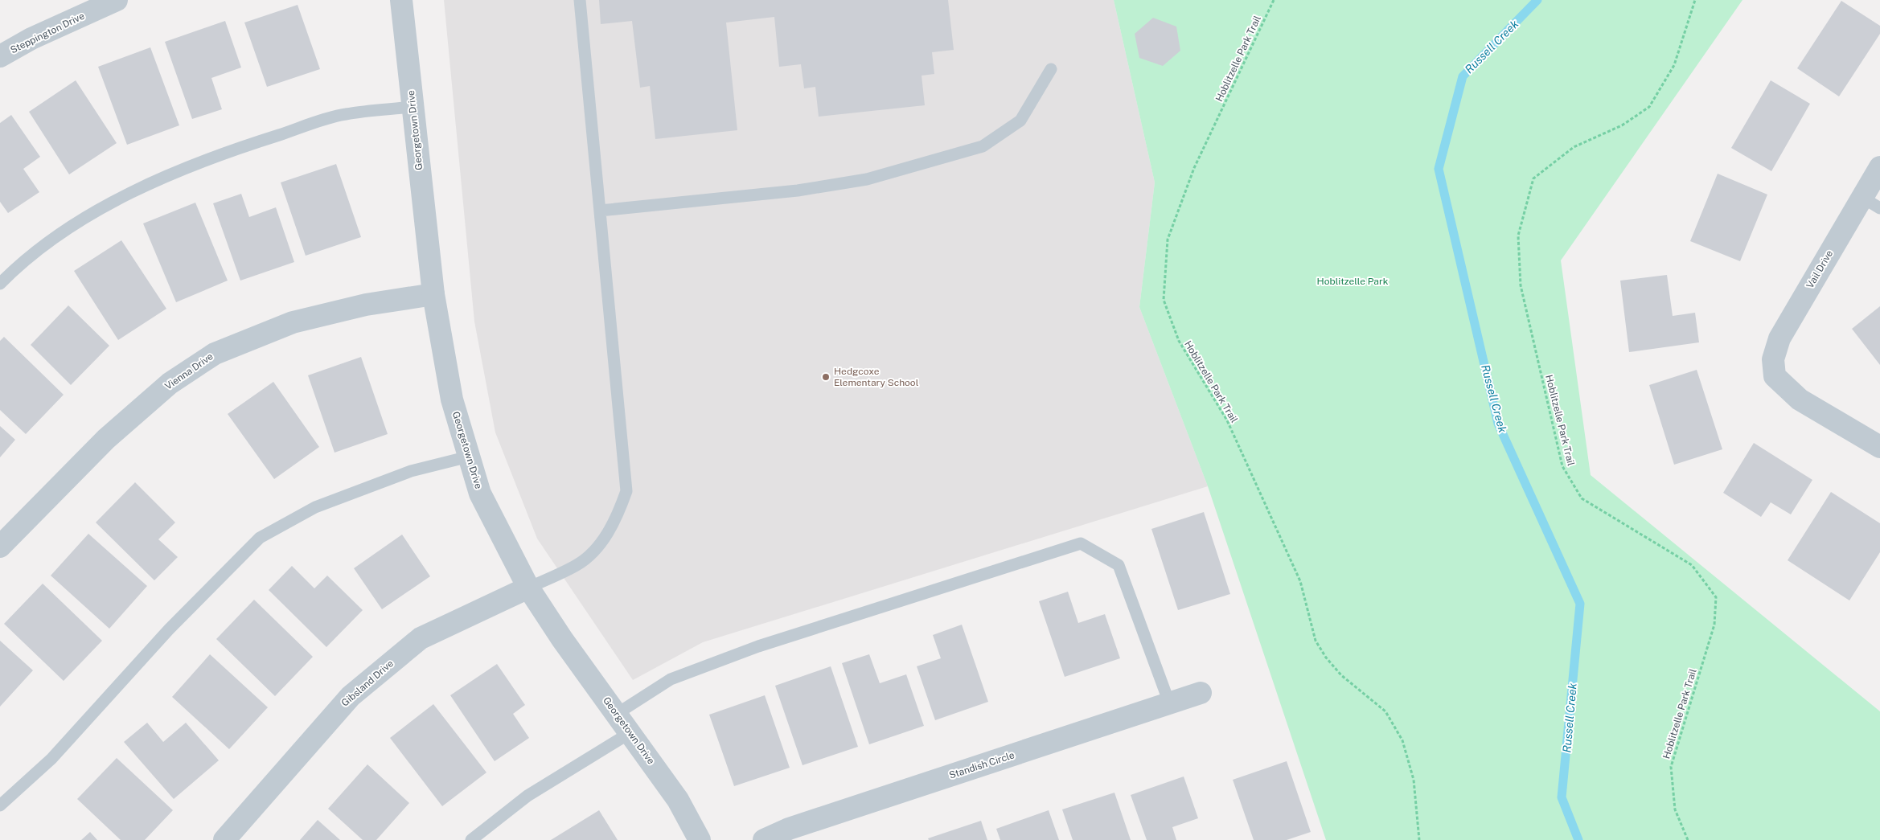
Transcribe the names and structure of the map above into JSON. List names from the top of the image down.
{
  "streets": {
    "street": [
      "Steppington Drive",
      "Georgetown Drive",
      "Vail Drive",
      "Vienna Drive",
      "Gibsland Drive",
      "Standish Circle"
    ],
    "path": ["Hoblitzelle Park Trail"]
  },
  "crossings": [
    ["Georgetown Drive", "Vienna Drive"],
    ["Georgetown Drive", "Gibsland Drive"]
  ],
  "water": ["Russell Creek"],
  "parks": ["Hoblitzelle Park"],
  "places": ["Hedgcoxe Elementary School"]
}
